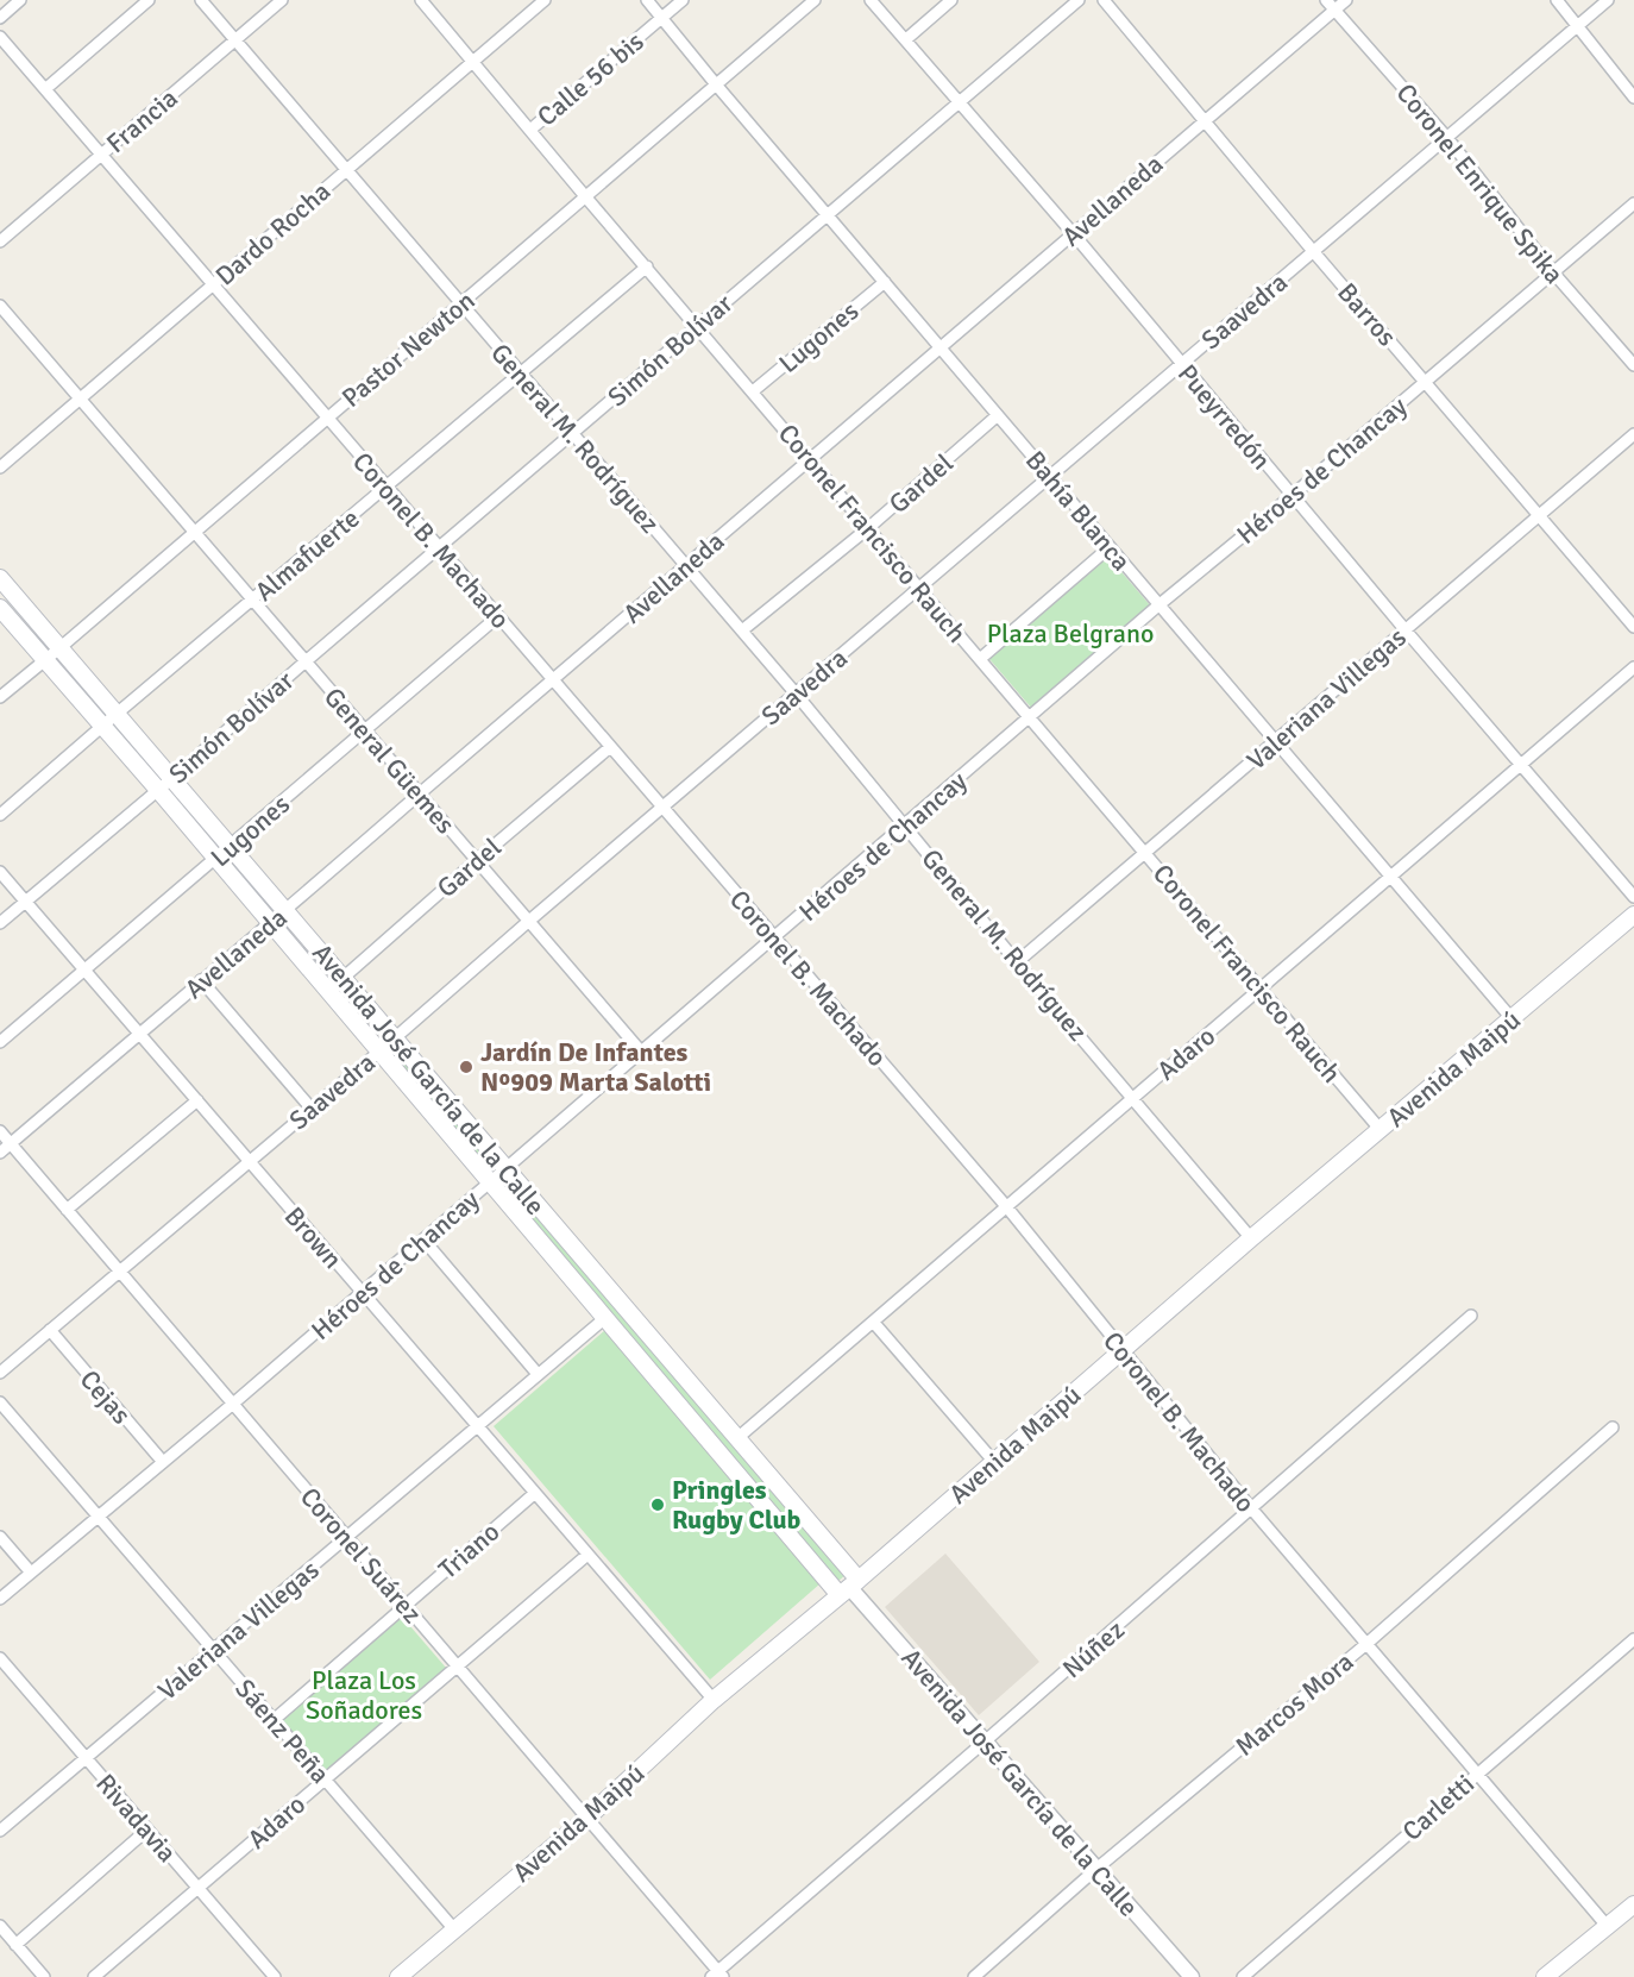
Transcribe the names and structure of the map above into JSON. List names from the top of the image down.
{
  "streets": {
    "main road": ["Avenida Maipú", "Avenida José García de la Calle"],
    "street": [
      "Calle 56 bis",
      "Francia",
      "Coronel Enrique Spika",
      "Avellaneda",
      "Dardo Rocha",
      "Saavedra",
      "Barros",
      "Lugones",
      "Pastor Newton",
      "Simón Bolívar",
      "Pueyrredón",
      "General M. Rodríguez",
      "Héroes de Chancay",
      "Gardel",
      "Bahía Blanca",
      "Coronel Francisco Rauch",
      "Coronel B. Machado",
      "Almafuerte",
      "Valeriana Villegas",
      "General Güemes",
      "Adaro",
      "Brown",
      "Cejas",
      "Triano",
      "Coronel Suárez",
      "Núñez",
      "Marcos Mora",
      "Sáenz Peña",
      "Carletti",
      "Rivadavia"
    ]
  },
  "crossings": [
    ["Calle 56 bis", "Bahía Blanca"],
    ["Calle 56 bis", "Coronel Francisco Rauch"],
    ["Francia", "General M. Rodríguez"],
    ["Francia", "Coronel B. Machado"],
    ["Coronel Enrique Spika", "Avellaneda"],
    ["Coronel Enrique Spika", "Saavedra"],
    ["Coronel Enrique Spika", "Héroes de Chancay"],
    ["Avellaneda", "Barros"],
    ["Avellaneda", "Pueyrredón"],
    ["Avellaneda", "General M. Rodríguez"],
    ["Avellaneda", "Bahía Blanca"],
    ["Avellaneda", "Coronel Francisco Rauch"],
    ["Avellaneda", "Coronel B. Machado"],
    ["Avellaneda", "General Güemes"],
    ["Avellaneda", "Avenida José García de la Calle"],
    ["Avellaneda", "Brown"],
    ["Avellaneda", "Coronel Suárez"],
    ["Dardo Rocha", "General M. Rodríguez"],
    ["Dardo Rocha", "Coronel Francisco Rauch"],
    ["Dardo Rocha", "Coronel B. Machado"],
    ["Dardo Rocha", "General Güemes"],
    ["Saavedra", "Barros"],
    ["Saavedra", "Pueyrredón"],
    ["Saavedra", "General M. Rodríguez"],
    ["Saavedra", "Bahía Blanca"],
    ["Saavedra", "Coronel Francisco Rauch"],
    ["Saavedra", "Coronel B. Machado"],
    ["Saavedra", "General Güemes"],
    ["Saavedra", "Avenida José García de la Calle"],
    ["Saavedra", "Brown"],
    ["Saavedra", "Cejas"],
    ["Saavedra", "Coronel Suárez"],
    ["Barros", "Héroes de Chancay"],
    ["Barros", "Valeriana Villegas"],
    ["Lugones", "Bahía Blanca"],
    ["Lugones", "Coronel Francisco Rauch"],
    ["Lugones", "Coronel B. Machado"],
    ["Lugones", "General Güemes"],
    ["Lugones", "Avenida José García de la Calle"],
    ["Lugones", "Brown"],
    ["Pastor Newton", "General M. Rodríguez"],
    ["Pastor Newton", "Bahía Blanca"],
    ["Pastor Newton", "Coronel Francisco Rauch"],
    ["Pastor Newton", "Coronel B. Machado"],
    ["Pastor Newton", "General Güemes"],
    ["Pastor Newton", "Avenida José García de la Calle"],
    ["Simón Bolívar", "Pueyrredón"],
    ["Simón Bolívar", "General M. Rodríguez"],
    ["Simón Bolívar", "Bahía Blanca"],
    ["Simón Bolívar", "Coronel Francisco Rauch"],
    ["Simón Bolívar", "Coronel B. Machado"],
    ["Simón Bolívar", "General Güemes"],
    ["Simón Bolívar", "Avenida José García de la Calle"],
    ["Simón Bolívar", "Brown"],
    ["Pueyrredón", "Héroes de Chancay"],
    ["Pueyrredón", "Valeriana Villegas"],
    ["Pueyrredón", "Adaro"],
    ["General M. Rodríguez", "Héroes de Chancay"],
    ["General M. Rodríguez", "Gardel"],
    ["General M. Rodríguez", "Almafuerte"],
    ["General M. Rodríguez", "Valeriana Villegas"],
    ["General M. Rodríguez", "Adaro"],
    ["General M. Rodríguez", "Avenida Maipú"],
    ["Héroes de Chancay", "Bahía Blanca"],
    ["Héroes de Chancay", "Coronel Francisco Rauch"],
    ["Héroes de Chancay", "Coronel B. Machado"],
    ["Héroes de Chancay", "General Güemes"],
    ["Héroes de Chancay", "Avenida José García de la Calle"],
    ["Héroes de Chancay", "Brown"],
    ["Héroes de Chancay", "Cejas"],
    ["Héroes de Chancay", "Coronel Suárez"],
    ["Héroes de Chancay", "Sáenz Peña"],
    ["Gardel", "Bahía Blanca"],
    ["Gardel", "Coronel Francisco Rauch"],
    ["Gardel", "Coronel B. Machado"],
    ["Gardel", "General Güemes"],
    ["Gardel", "Avenida José García de la Calle"],
    ["Bahía Blanca", "Valeriana Villegas"],
    ["Bahía Blanca", "Adaro"],
    ["Bahía Blanca", "Avenida Maipú"],
    ["Coronel Francisco Rauch", "Almafuerte"],
    ["Coronel Francisco Rauch", "Valeriana Villegas"],
    ["Coronel Francisco Rauch", "Adaro"],
    ["Coronel Francisco Rauch", "Avenida Maipú"],
    ["Coronel B. Machado", "Almafuerte"],
    ["Coronel B. Machado", "Adaro"],
    ["Coronel B. Machado", "Avenida Maipú"],
    ["Coronel B. Machado", "Núñez"],
    ["Coronel B. Machado", "Marcos Mora"],
    ["Coronel B. Machado", "Carletti"],
    ["Almafuerte", "General Güemes"],
    ["Almafuerte", "Avenida José García de la Calle"],
    ["Valeriana Villegas", "Avenida José García de la Calle"],
    ["Valeriana Villegas", "Brown"],
    ["Valeriana Villegas", "Coronel Suárez"],
    ["Valeriana Villegas", "Sáenz Peña"],
    ["Valeriana Villegas", "Rivadavia"],
    ["Adaro", "Avenida José García de la Calle"],
    ["Adaro", "Brown"],
    ["Adaro", "Coronel Suárez"],
    ["Adaro", "Sáenz Peña"],
    ["Adaro", "Rivadavia"],
    ["Avenida Maipú", "Avenida José García de la Calle"],
    ["Avenida Maipú", "Brown"],
    ["Avenida Maipú", "Coronel Suárez"],
    ["Avenida Maipú", "Sáenz Peña"],
    ["Avenida José García de la Calle", "Núñez"],
    ["Avenida José García de la Calle", "Marcos Mora"],
    ["Brown", "Triano"],
    ["Triano", "Coronel Suárez"],
    ["Triano", "Sáenz Peña"],
    ["Coronel Suárez", "Núñez"]
  ],
  "parks": ["Plaza Belgrano", "Plaza Los Soñadores"],
  "places": ["Jardín De Infantes Nº909 Marta Salotti", "Pringles Rugby Club"]
}
